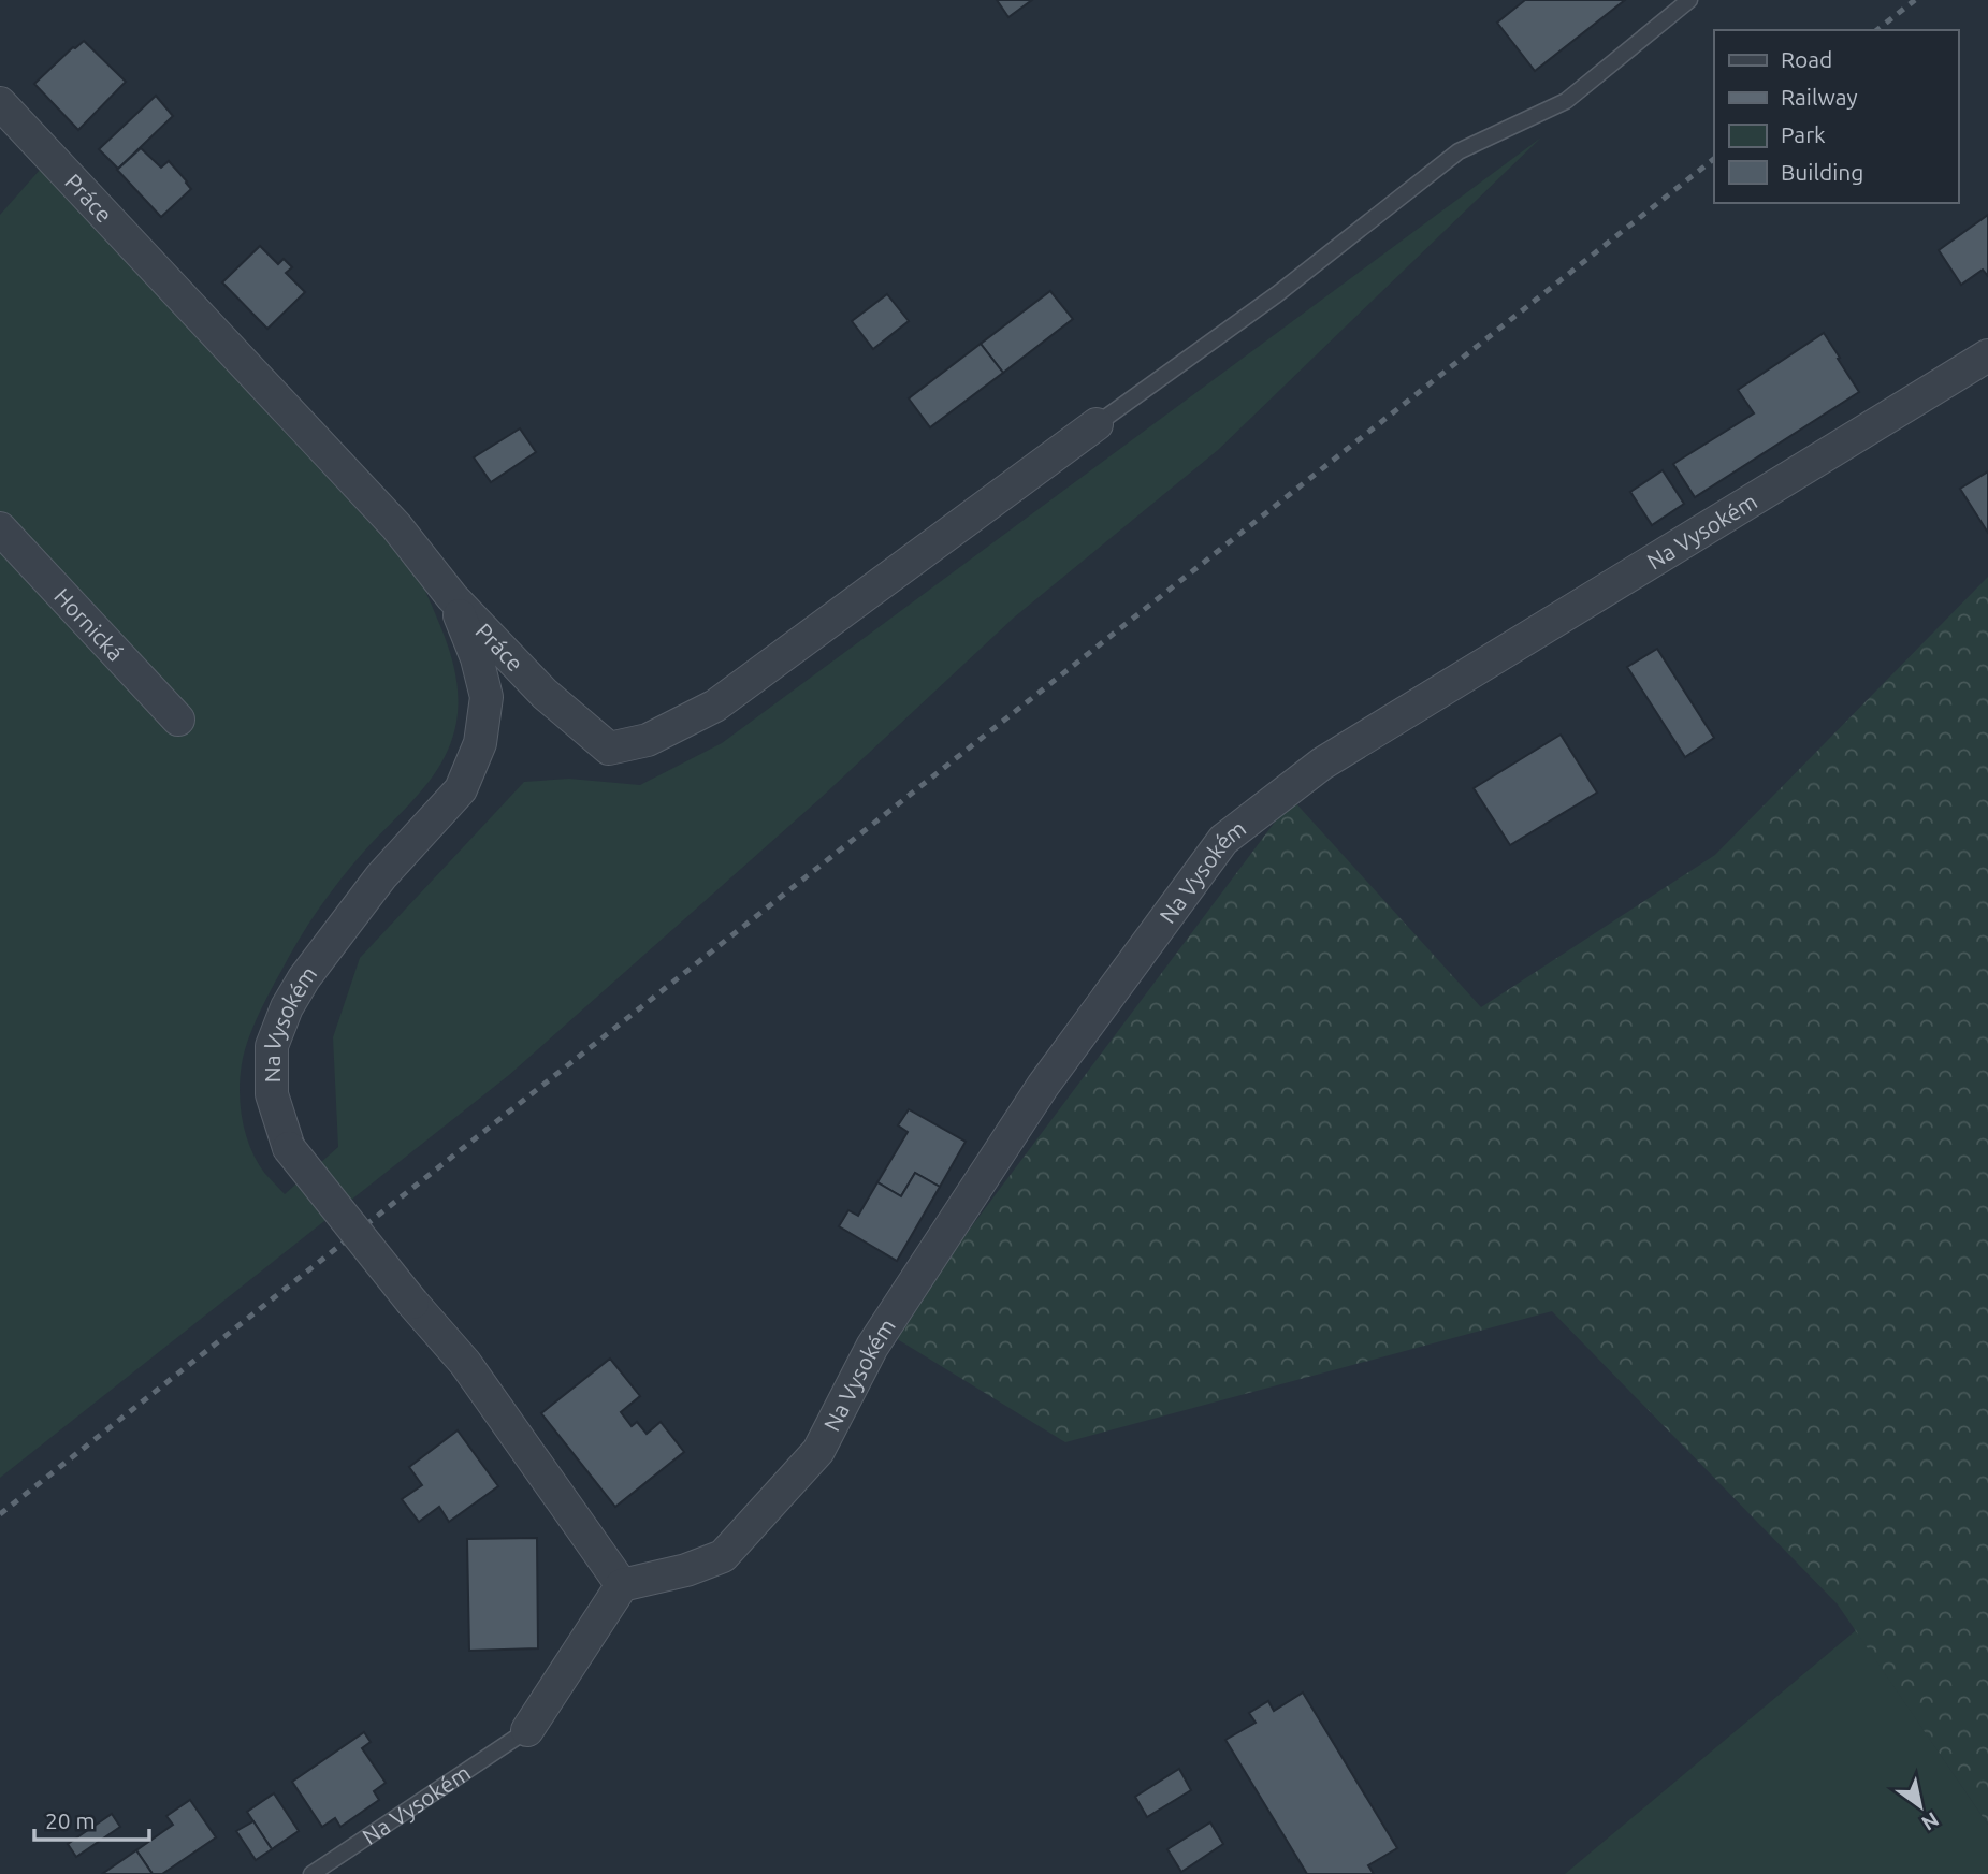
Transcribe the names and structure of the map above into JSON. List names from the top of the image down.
{
  "streets": {
    "street": ["Práce", "Na Vysokém", "Hornická"]
  },
  "crossings": [
    ["Práce", "Na Vysokém"]
  ],
  "legend": [
    "Road",
    "Railway",
    "Park",
    "Building"
  ],
  "scale_bar": "20 m",
  "north": "bottom right"
}
